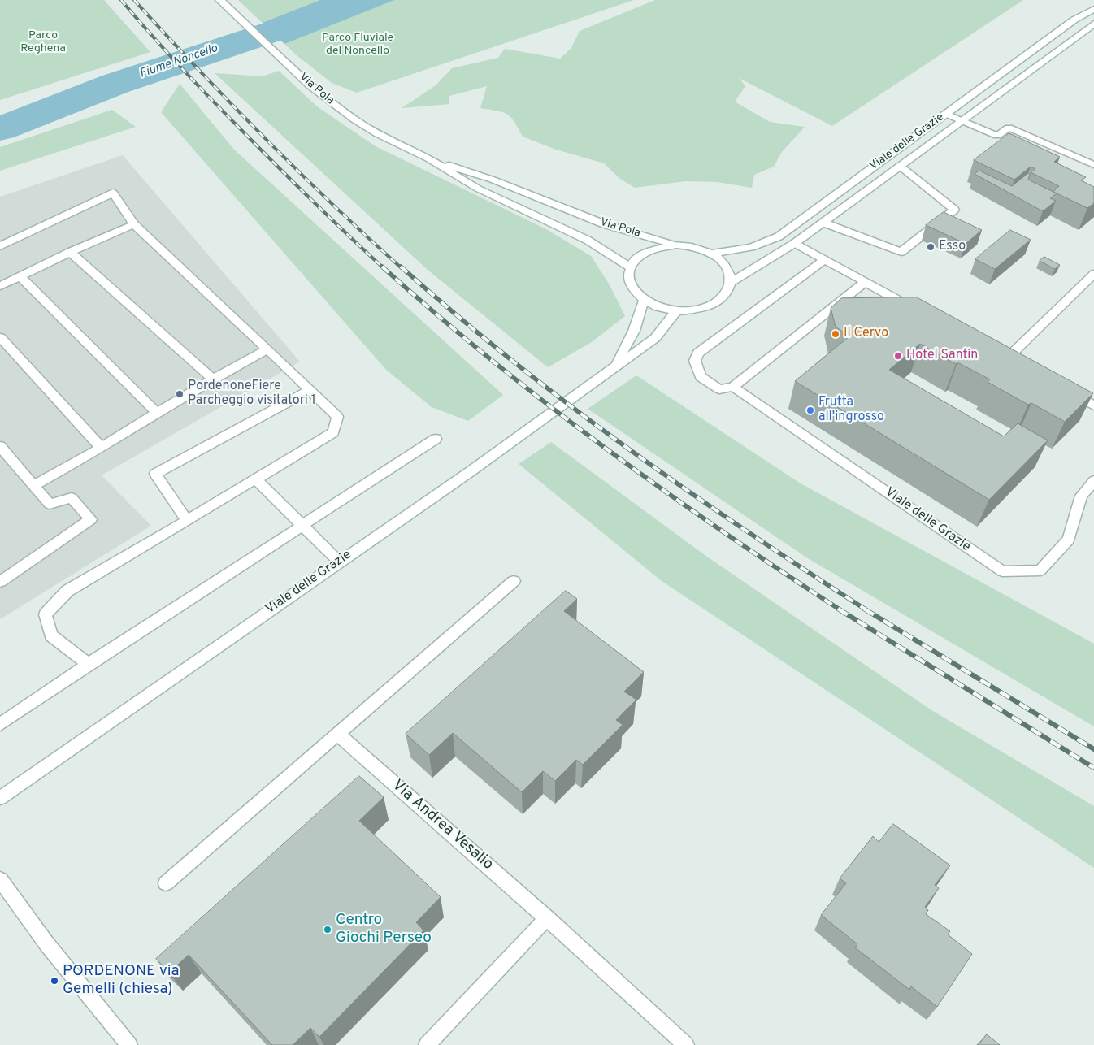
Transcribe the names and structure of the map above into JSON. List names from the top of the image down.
{
  "streets": {
    "main road": ["Via Pola", "Viale delle Grazie", "Via Andrea Vesalio"]
  },
  "crossings": [
    ["Via Pola", "Viale delle Grazie"]
  ],
  "water": ["Fiume Noncello"],
  "parks": ["Parco Reghena", "Parco Fluviale del Noncello"],
  "places": [
    "Esso",
    "Il Cervo",
    "Hotel Santin",
    "PordenoneFiere Parcheggio visitatori 1",
    "Frutta all'ingrosso",
    "Centro Giochi Perseo",
    "PORDENONE via Gemelli (chiesa)"
  ]
}
